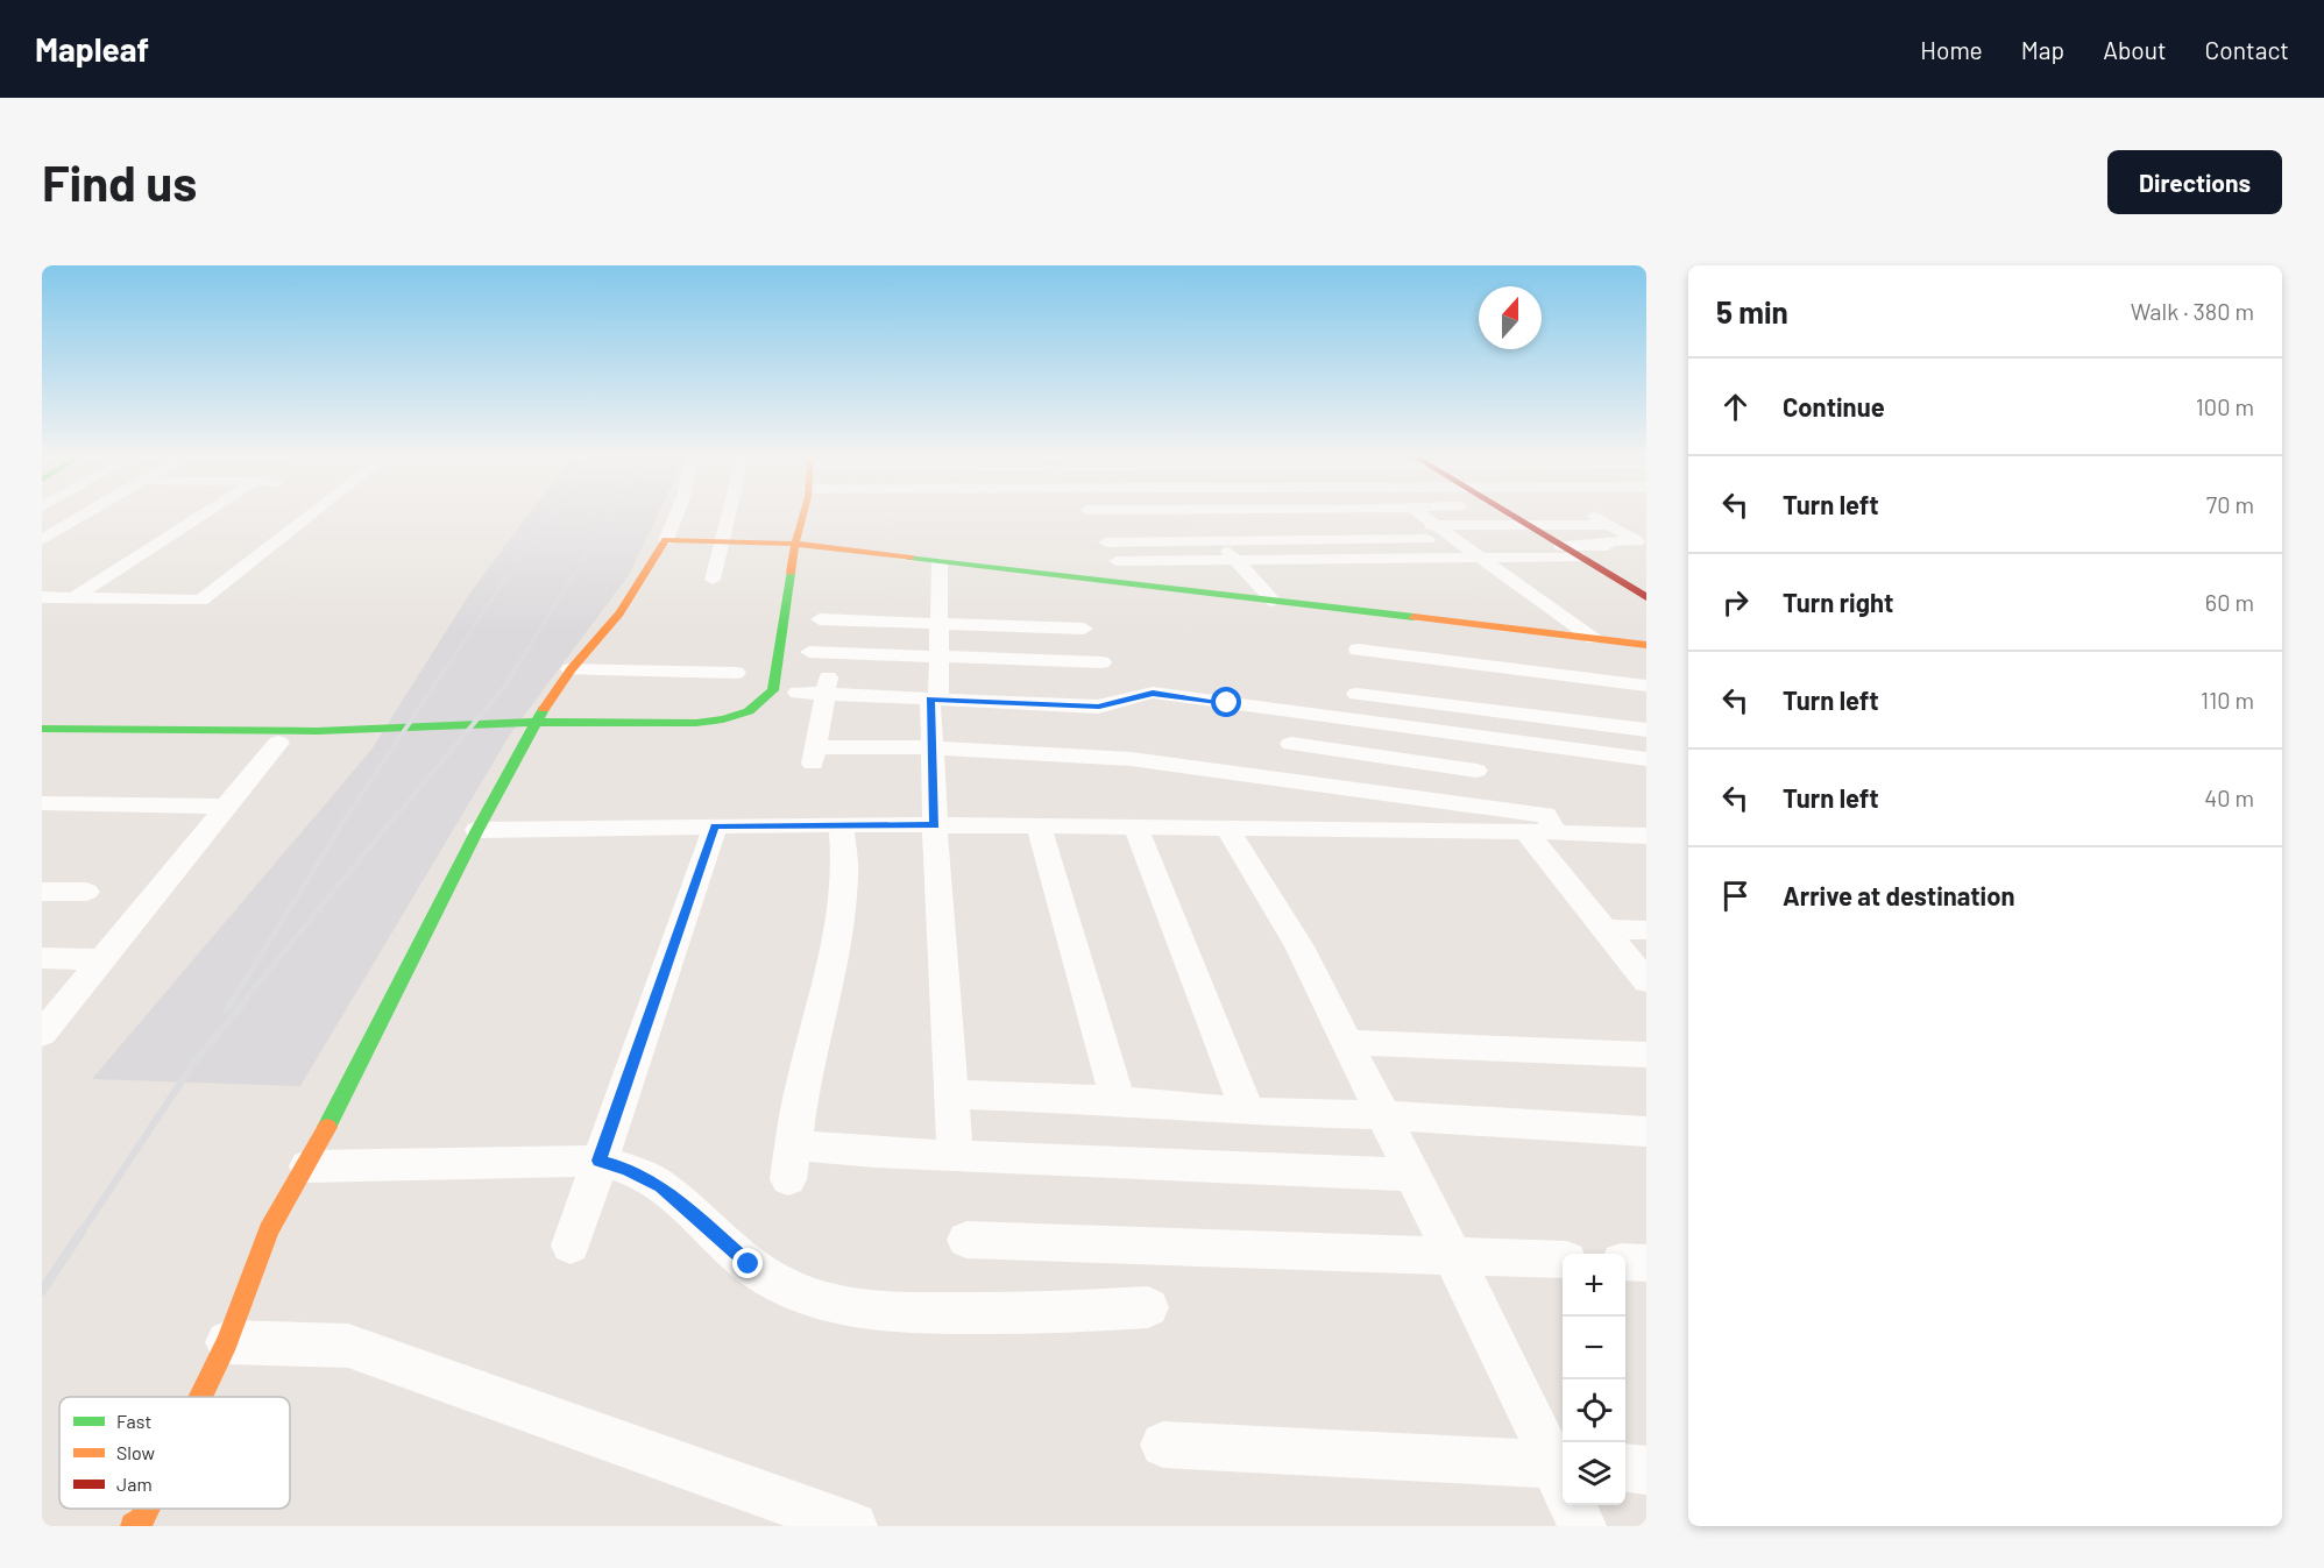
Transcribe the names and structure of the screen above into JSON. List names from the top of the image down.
{
  "legend": ["Fast", "Slow", "Jam"],
  "north": "top",
  "page": {
    "header": "Mapleaf",
    "nav": [
      "Home",
      "Map",
      "About",
      "Contact"
    ],
    "buttons": "Directions",
    "title": "Find us",
    "heading": ["5 min", "Walk · 380 m"],
    "list": [
      ["Continue", "100 m"],
      ["Turn left", "70 m"],
      ["Turn right", "60 m"],
      ["Turn left", "110 m"],
      ["Turn left", "40 m"],
      "Arrive at destination"
    ],
    "map_buttons": ["+", "−"]
  }
}
